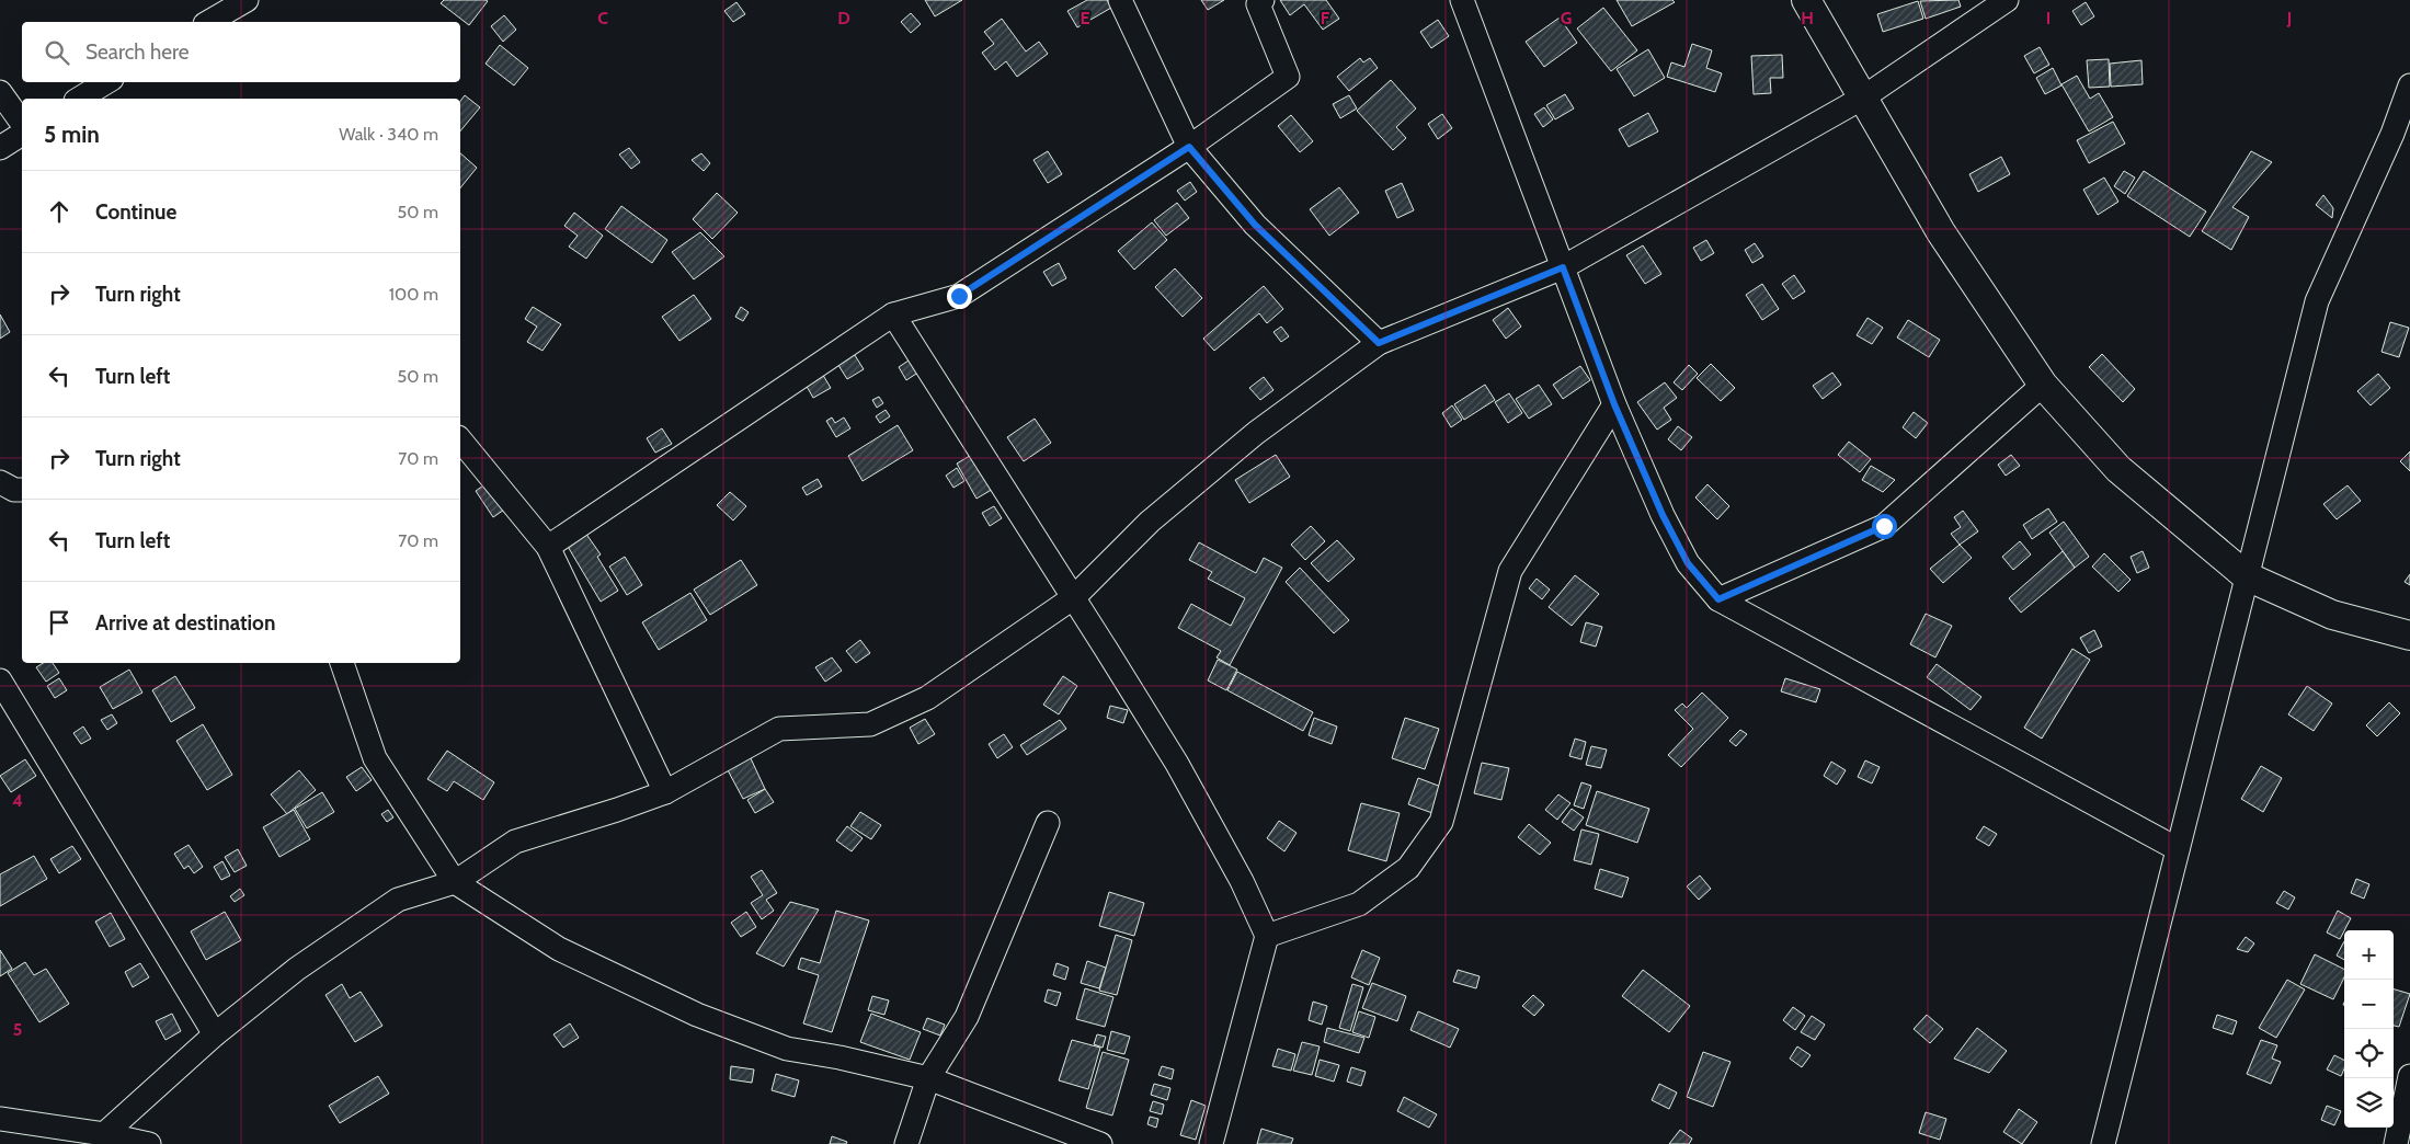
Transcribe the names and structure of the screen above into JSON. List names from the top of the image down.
{
  "page": {
    "search": "Search here",
    "heading": ["5 min", "Walk · 340 m"],
    "list": [
      ["Continue", "50 m"],
      ["Turn right", "100 m"],
      ["Turn left", "50 m"],
      ["Turn right", "70 m"],
      ["Turn left", "70 m"],
      "Arrive at destination"
    ],
    "map_buttons": ["+", "−"]
  },
  "grid": {
    "columns": [
      "C",
      "D",
      "E",
      "F",
      "G",
      "H",
      "I",
      "J"
    ],
    "rows": ["4", "5"]
  }
}
